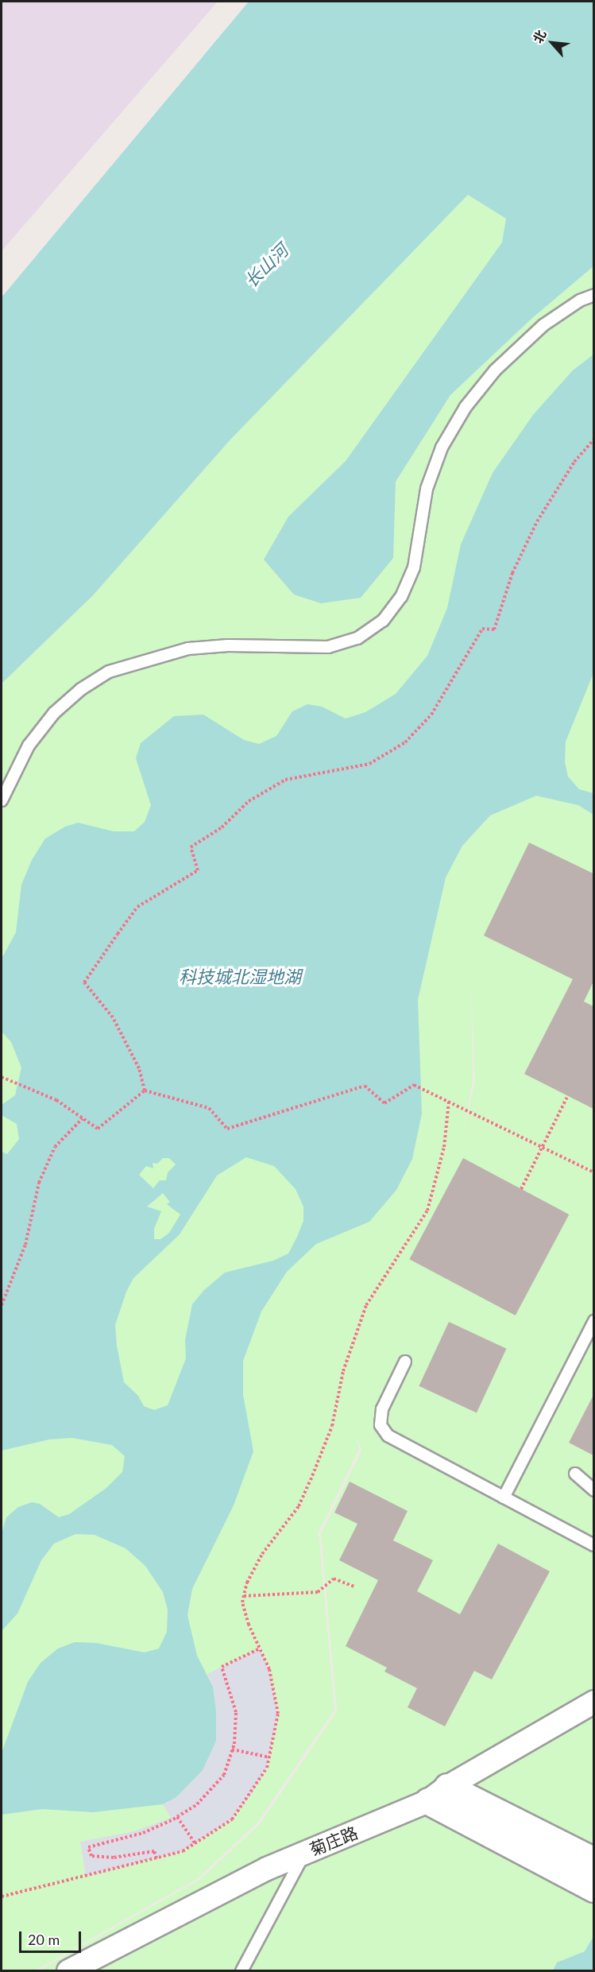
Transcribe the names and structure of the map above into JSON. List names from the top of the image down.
{
  "streets": {
    "street": ["菊庄路"]
  },
  "water": ["长山河", "科技城北湿地湖"],
  "scale_bar": "20 m",
  "north": "top left"
}
